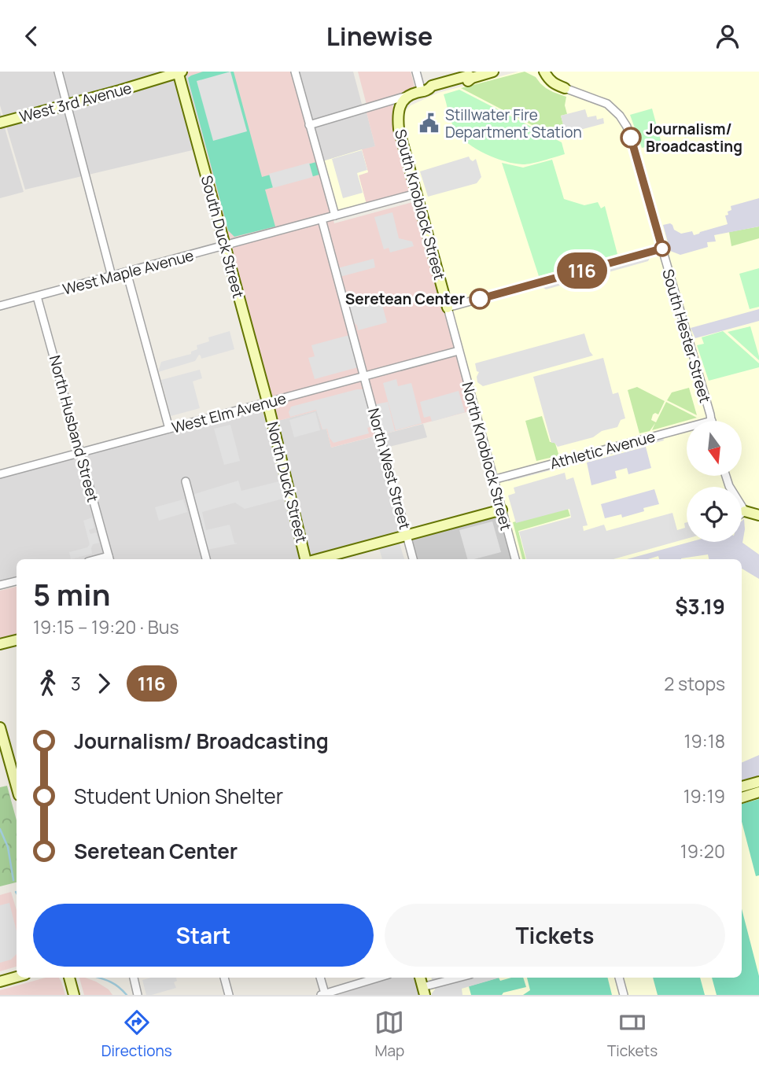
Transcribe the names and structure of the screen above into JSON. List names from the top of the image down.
{
  "streets": {
    "street": [
      "West 3rd Avenue",
      "South Knoblock Street",
      "South Duck Street",
      "West Maple Avenue",
      "South Hester Street",
      "West Elm Avenue",
      "North Husband Street",
      "Athletic Avenue",
      "North Knoblock Street",
      "North West Street",
      "North Duck Street"
    ]
  },
  "crossings": [
    ["West 3rd Avenue", "South Duck Street"],
    ["South Knoblock Street", "West Maple Avenue"],
    ["South Knoblock Street", "West Elm Avenue"],
    ["South Knoblock Street", "North Knoblock Street"],
    ["South Duck Street", "West Maple Avenue"],
    ["South Duck Street", "West Elm Avenue"],
    ["South Duck Street", "North Duck Street"],
    ["West Maple Avenue", "North Husband Street"],
    ["West Maple Avenue", "North West Street"],
    ["West Elm Avenue", "North Husband Street"],
    ["West Elm Avenue", "North Knoblock Street"],
    ["West Elm Avenue", "North West Street"],
    ["West Elm Avenue", "North Duck Street"],
    ["Athletic Avenue", "North Knoblock Street"]
  ],
  "places": {
    "public building": ["Stillwater Fire Department Station"],
    "other": ["Journalism/ Broadcasting", "Seretean Center"]
  },
  "lines": ["bus line 116"],
  "north": "bottom",
  "page": {
    "header": "Linewise",
    "on_map": "116",
    "heading": ["5 min", "19:15 – 19:20 · Bus", "$3.19"],
    "legs": ["3", "116", "2 stops"],
    "list": [
      {
        "name": "Journalism/ Broadcasting",
        "value": "19:18"
      },
      {
        "name": "Student Union Shelter",
        "value": "19:19"
      },
      {
        "name": "Seretean Center",
        "value": "19:20"
      }
    ],
    "buttons": ["Start", "Tickets"],
    "tabs": ["Directions", "Map", "Tickets"]
  }
}
